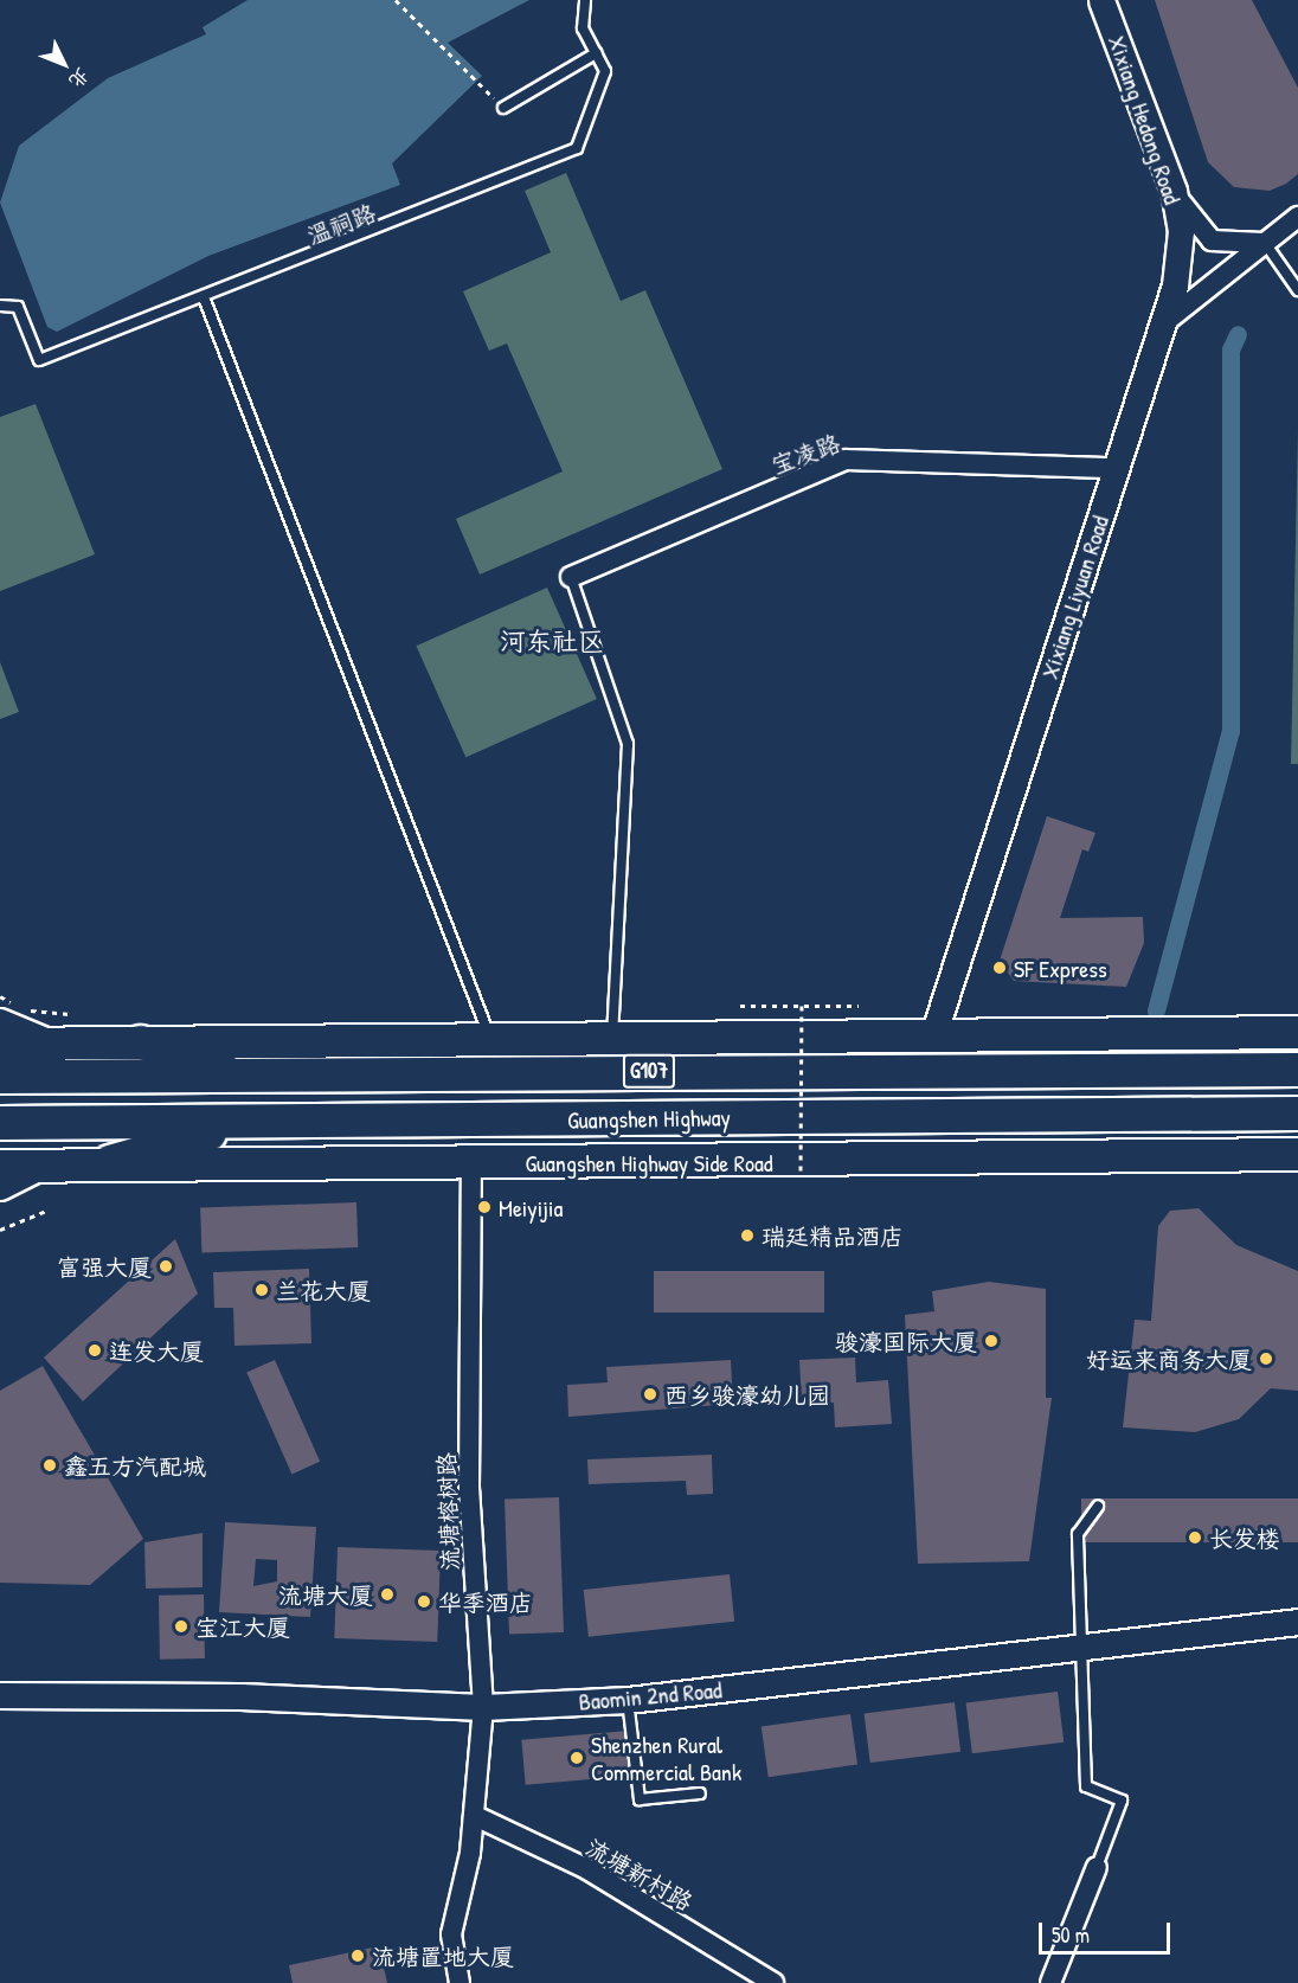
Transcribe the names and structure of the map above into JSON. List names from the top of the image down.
{
  "streets": {
    "highway": ["G107", "Guangshen Highway"],
    "main road": ["Guangshen Highway Side Road"],
    "street": [
      "Xixiang Hedong Road",
      "宝凌路",
      "Xixiang Liyuan Road",
      "流塘榕树路",
      "Baomin 2nd Road",
      "流塘新村路"
    ],
    "lane": ["温祠路"]
  },
  "crossings": [
    ["Xixiang Hedong Road", "Xixiang Liyuan Road"],
    ["宝凌路", "Xixiang Liyuan Road"],
    ["Guangshen Highway Side Road", "流塘榕树路"],
    ["流塘榕树路", "Baomin 2nd Road"],
    ["流塘榕树路", "流塘新村路"]
  ],
  "districts": ["河东社区"],
  "places": [
    "SF Express",
    "Meiyijia",
    "瑞廷精品酒店",
    "富强大厦",
    "兰花大厦",
    "骏濠国际大厦",
    "连发大厦",
    "好运来商务大厦",
    "西乡骏濠幼儿园",
    "鑫五方汽配城",
    "长发楼",
    "流塘大厦",
    "华季酒店",
    "宝江大厦",
    "Shenzhen Rural Commercial Bank",
    "流塘置地大厦"
  ],
  "scale_bar": "50 m",
  "north": "bottom right"
}
